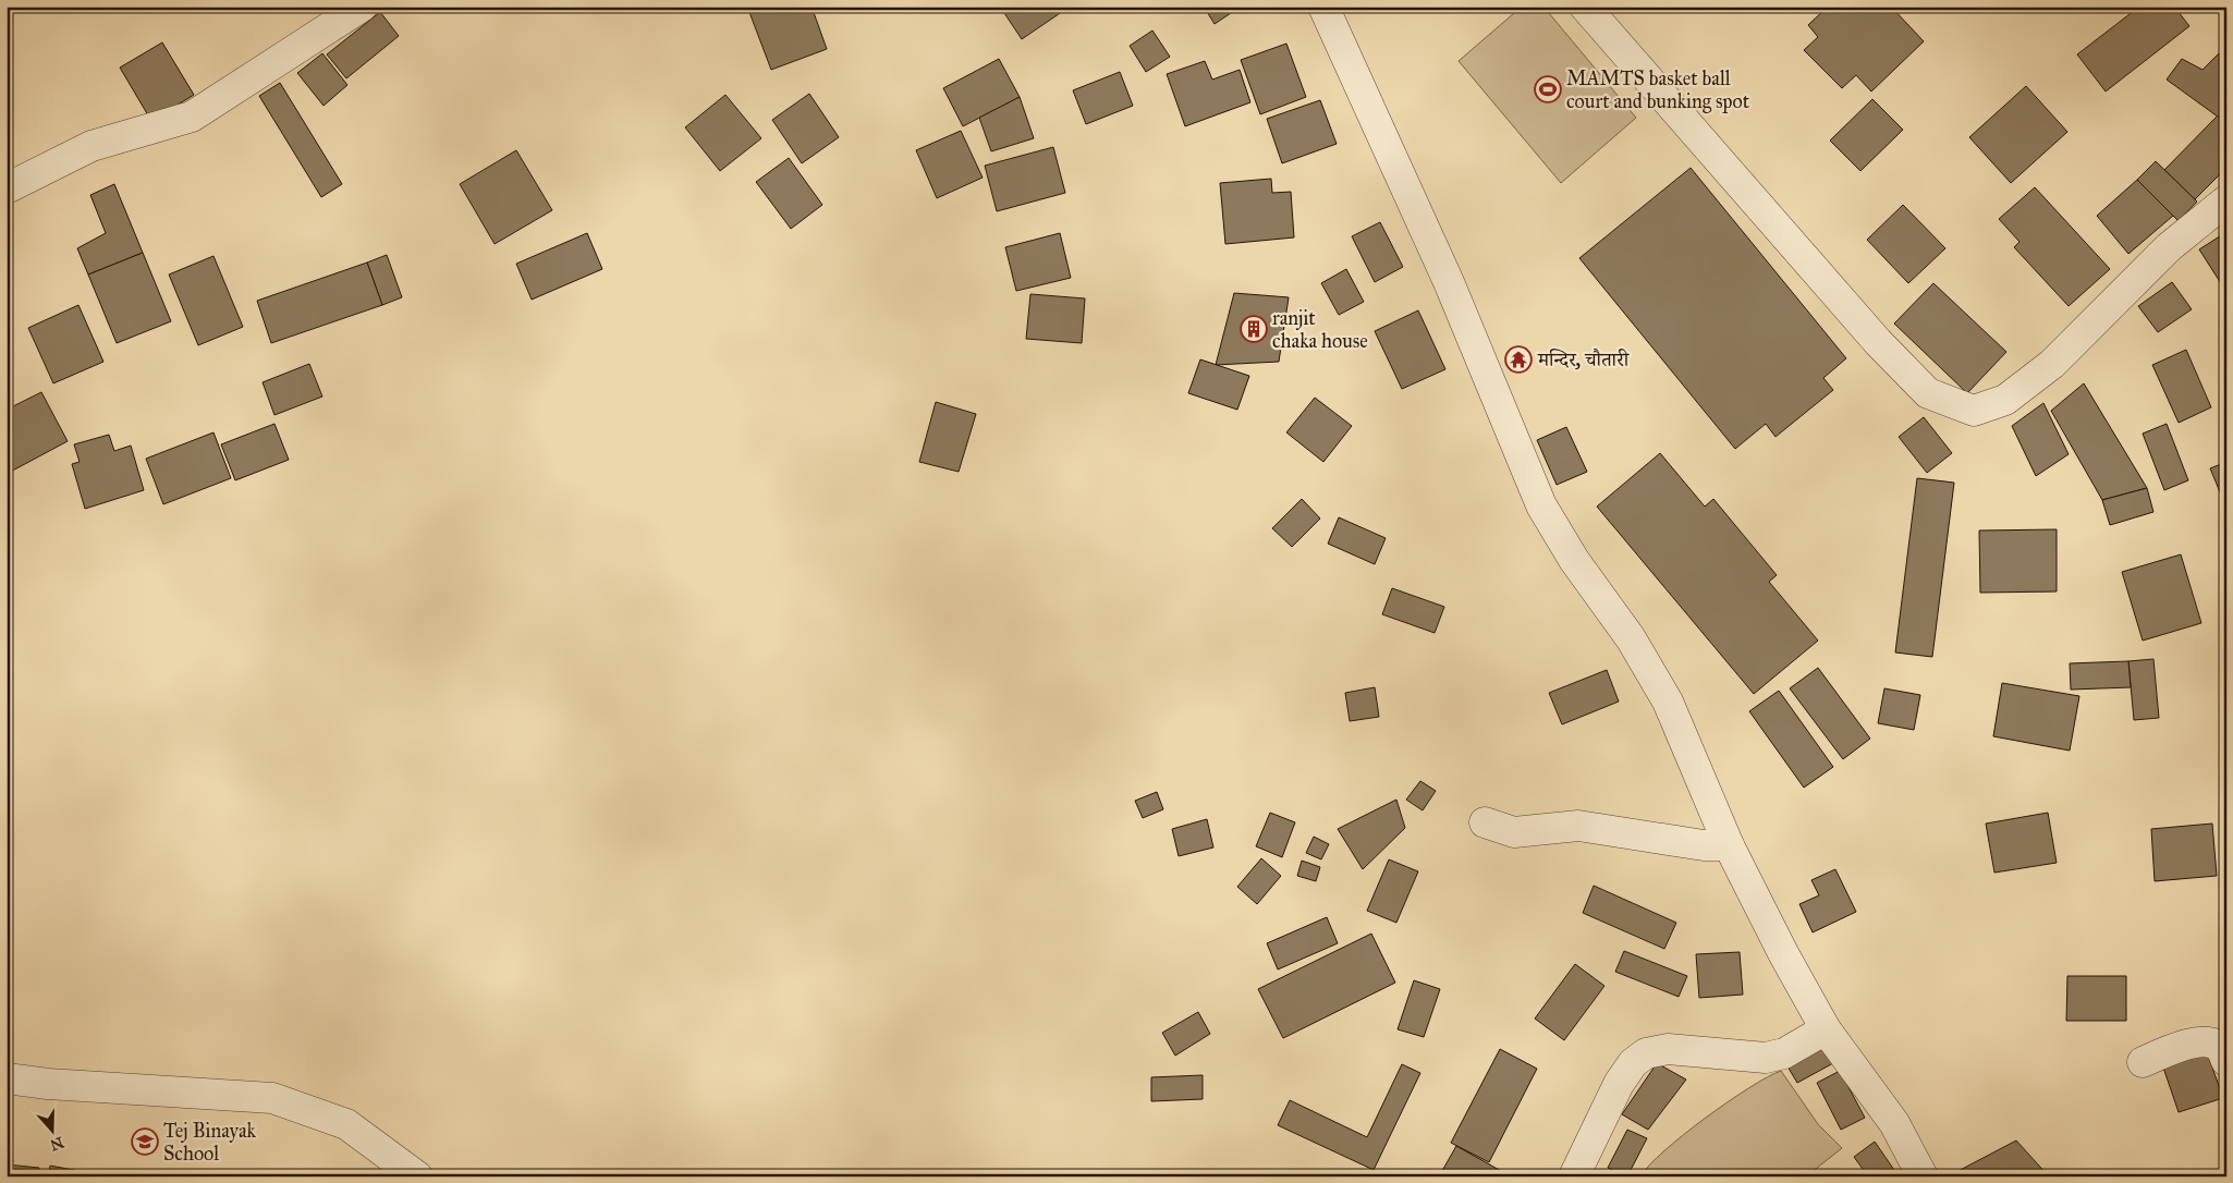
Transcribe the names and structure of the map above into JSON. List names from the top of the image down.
{
  "places": {
    "sports": ["MAMTS basket ball court and bunking spot"],
    "building": ["ranjit chaka house"],
    "temple": ["मन्दिर, चौतारी"],
    "school or university": ["Tej Binayak School"]
  },
  "north": "bottom"
}
